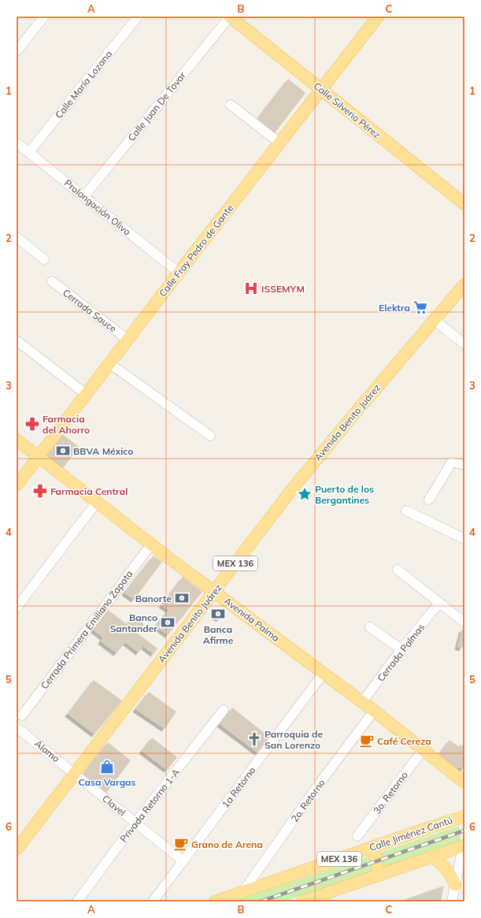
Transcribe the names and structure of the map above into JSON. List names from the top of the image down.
{
  "streets": {
    "main road": [
      "Calle Silverio Pérez",
      "Calle Fray Pedro de Gante",
      "Avenida Benito Juárez",
      "MEX 136",
      "Avenida Palma",
      "Calle Jiménez Cantú"
    ],
    "street": [
      "Calle María Lozana",
      "Calle Juan De Tovar",
      "Prolongación Olivo",
      "Cerrada Sauce",
      "Cerrada Primera Emiliano Zapata",
      "Cerrada Palmas",
      "Álamo",
      "1a Retorno",
      "3o. Retorno",
      "2o. Retorno",
      "Clavel",
      "Privada Retorno 1-A"
    ]
  },
  "crossings": [
    ["Calle María Lozana", "Prolongación Olivo"],
    ["Calle Juan De Tovar", "Calle Silverio Pérez"],
    ["Calle Juan De Tovar", "Prolongación Olivo"],
    ["Calle Silverio Pérez", "Calle Fray Pedro de Gante"],
    ["Prolongación Olivo", "Calle Fray Pedro de Gante"],
    ["Calle Fray Pedro de Gante", "Cerrada Sauce"],
    ["Calle Fray Pedro de Gante", "Avenida Palma"],
    ["Avenida Benito Juárez", "Avenida Palma"],
    ["Avenida Benito Juárez", "Álamo"],
    ["Avenida Benito Juárez", "Clavel"],
    ["Avenida Palma", "Cerrada Primera Emiliano Zapata"],
    ["Avenida Palma", "Cerrada Palmas"],
    ["Avenida Palma", "1a Retorno"],
    ["Avenida Palma", "3o. Retorno"],
    ["Avenida Palma", "2o. Retorno"],
    ["Álamo", "Clavel"],
    ["1a Retorno", "Clavel"],
    ["2o. Retorno", "Calle Jiménez Cantú"],
    ["Clavel", "Privada Retorno 1-A"]
  ],
  "places": {
    "hospital": ["ISSEMYM"],
    "supermarket": ["Elektra"],
    "pharmacy": ["Farmacia del Ahorro", "Farmacia Central"],
    "bank": [
      "BBVA México",
      "Banorte",
      "Banca Afirme",
      "Banco Santander"
    ],
    "place": ["Puerto de los Bergantines"],
    "church": ["Parroquia de San Lorenzo"],
    "cafe": ["Café Cereza", "Grano de Arena"],
    "shop": ["Casa Vargas"]
  },
  "grid": {
    "columns": ["A", "B", "C"],
    "rows": [
      "1",
      "2",
      "3",
      "4",
      "5",
      "6"
    ]
  }
}
